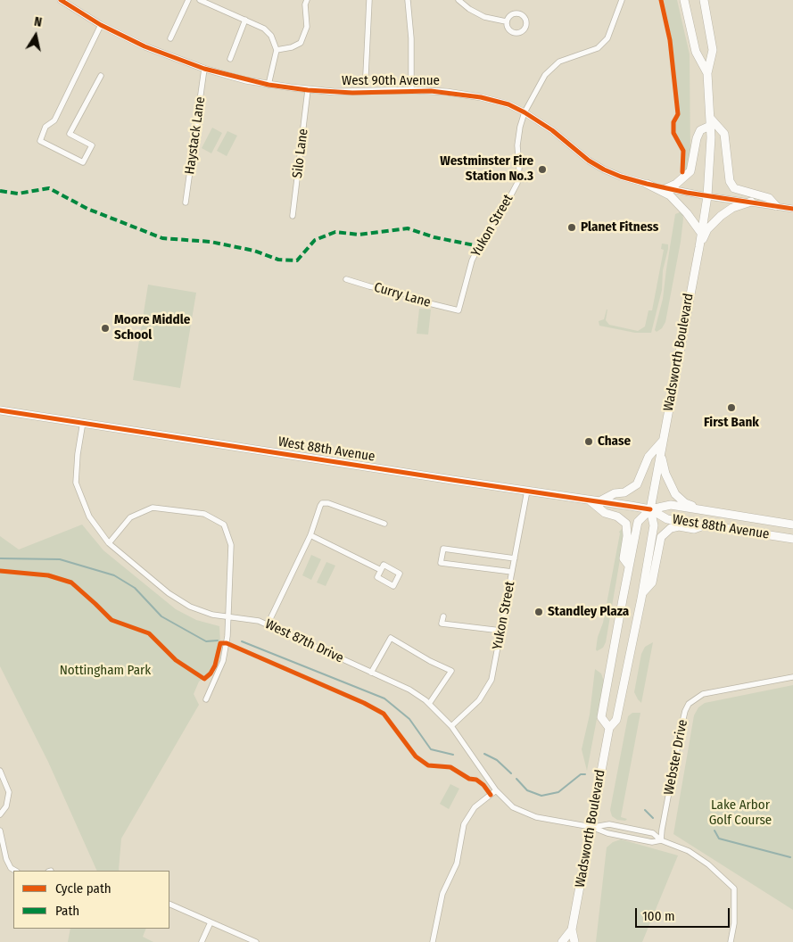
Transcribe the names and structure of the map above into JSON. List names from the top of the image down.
{
  "streets": {
    "main road": ["Wadsworth Boulevard", "West 88th Avenue"],
    "street": [
      "West 90th Avenue",
      "Haystack Lane",
      "Silo Lane",
      "Yukon Street",
      "Curry Lane",
      "West 87th Drive",
      "Webster Drive"
    ]
  },
  "crossings": [
    ["West 90th Avenue", "Haystack Lane"],
    ["West 90th Avenue", "Silo Lane"],
    ["West 90th Avenue", "Yukon Street"],
    ["West 90th Avenue", "Wadsworth Boulevard"],
    ["Yukon Street", "Curry Lane"],
    ["Yukon Street", "West 88th Avenue"],
    ["Yukon Street", "West 87th Drive"],
    ["Wadsworth Boulevard", "West 88th Avenue"],
    ["Wadsworth Boulevard", "West 87th Drive"],
    ["West 88th Avenue", "West 87th Drive"]
  ],
  "parks": ["Nottingham Park", "Lake Arbor Golf Course"],
  "places": [
    "Westminster Fire Station No.3",
    "Planet Fitness",
    "Moore Middle School",
    "First Bank",
    "Chase",
    "Standley Plaza"
  ],
  "legend": ["Cycle path", "Path"],
  "scale_bar": "100 m",
  "north": "top"
}
